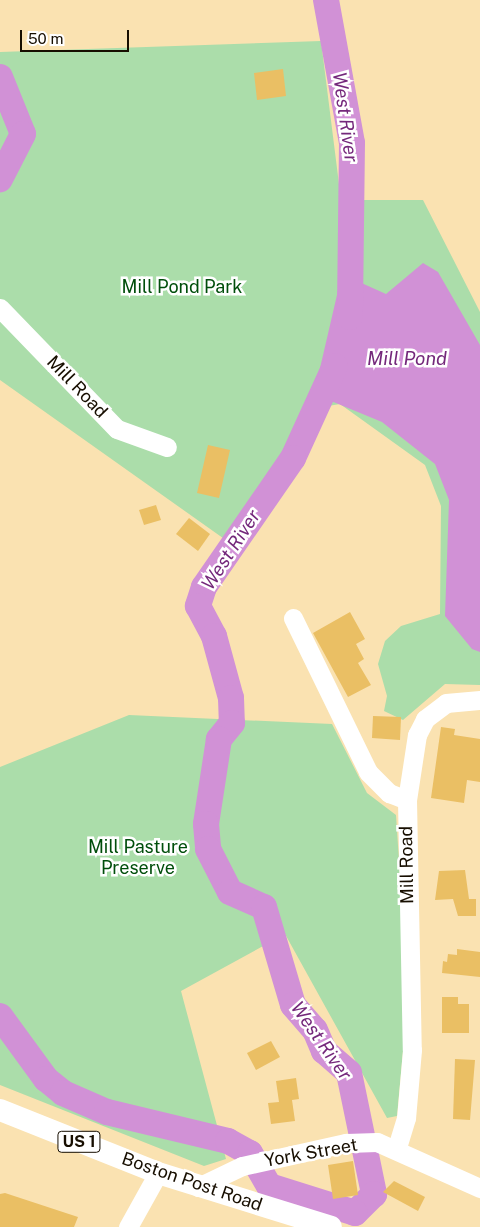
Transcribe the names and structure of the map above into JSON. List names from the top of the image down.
{
  "streets": {
    "main road": ["US 1", "Boston Post Road"],
    "street": ["Mill Road", "York Street"]
  },
  "crossings": [
    ["Mill Road", "York Street"],
    ["York Street", "Boston Post Road"]
  ],
  "water": ["West River", "Mill Pond"],
  "parks": ["Mill Pond Park", "Mill Pasture Preserve"],
  "scale_bar": "50 m"
}
